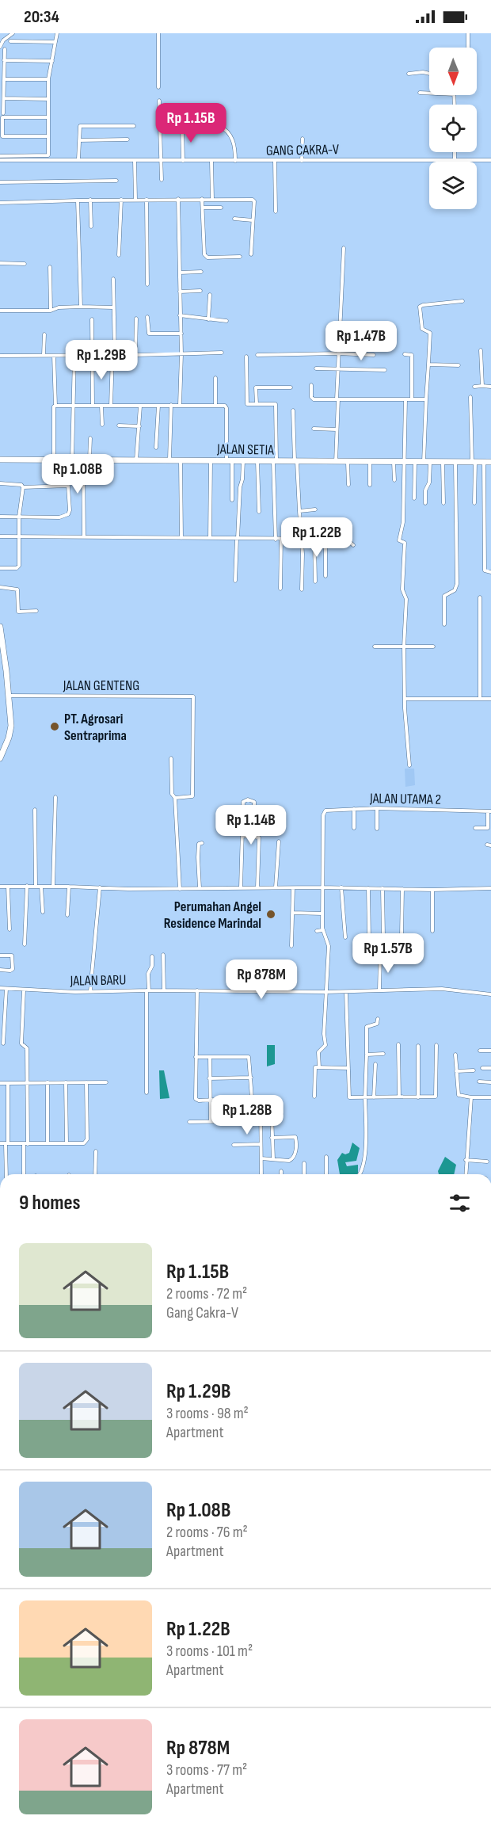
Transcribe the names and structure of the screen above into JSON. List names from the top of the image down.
{
  "streets": {
    "main road": ["JALAN SETIA"],
    "street": [
      "GANG CAKRA-V",
      "JALAN GENTENG",
      "JALAN UTAMA 2",
      "JALAN BARU"
    ]
  },
  "places": ["PT. Agrosari Sentraprima", "Perumahan Angel Residence Marindal"],
  "north": "bottom",
  "page": {
    "status": "20:34",
    "price": [
      "Rp 1.15B",
      "Rp 1.47B",
      "Rp 1.29B",
      "Rp 1.08B",
      "Rp 1.22B",
      "Rp 1.14B",
      "Rp 1.57B",
      "Rp 878M",
      "Rp 1.28B"
    ],
    "heading": "9 homes",
    "list": [
      {
        "name": "Rp 1.15B",
        "note": "2 rooms · 72 m² · Gang Cakra-V"
      },
      {
        "name": "Rp 1.29B",
        "note": "3 rooms · 98 m² · Apartment"
      },
      {
        "name": "Rp 1.08B",
        "note": "2 rooms · 76 m² · Apartment"
      },
      {
        "name": "Rp 1.22B",
        "note": "3 rooms · 101 m² · Apartment"
      },
      {
        "name": "Rp 878M",
        "note": "3 rooms · 77 m² · Apartment"
      }
    ]
  }
}
